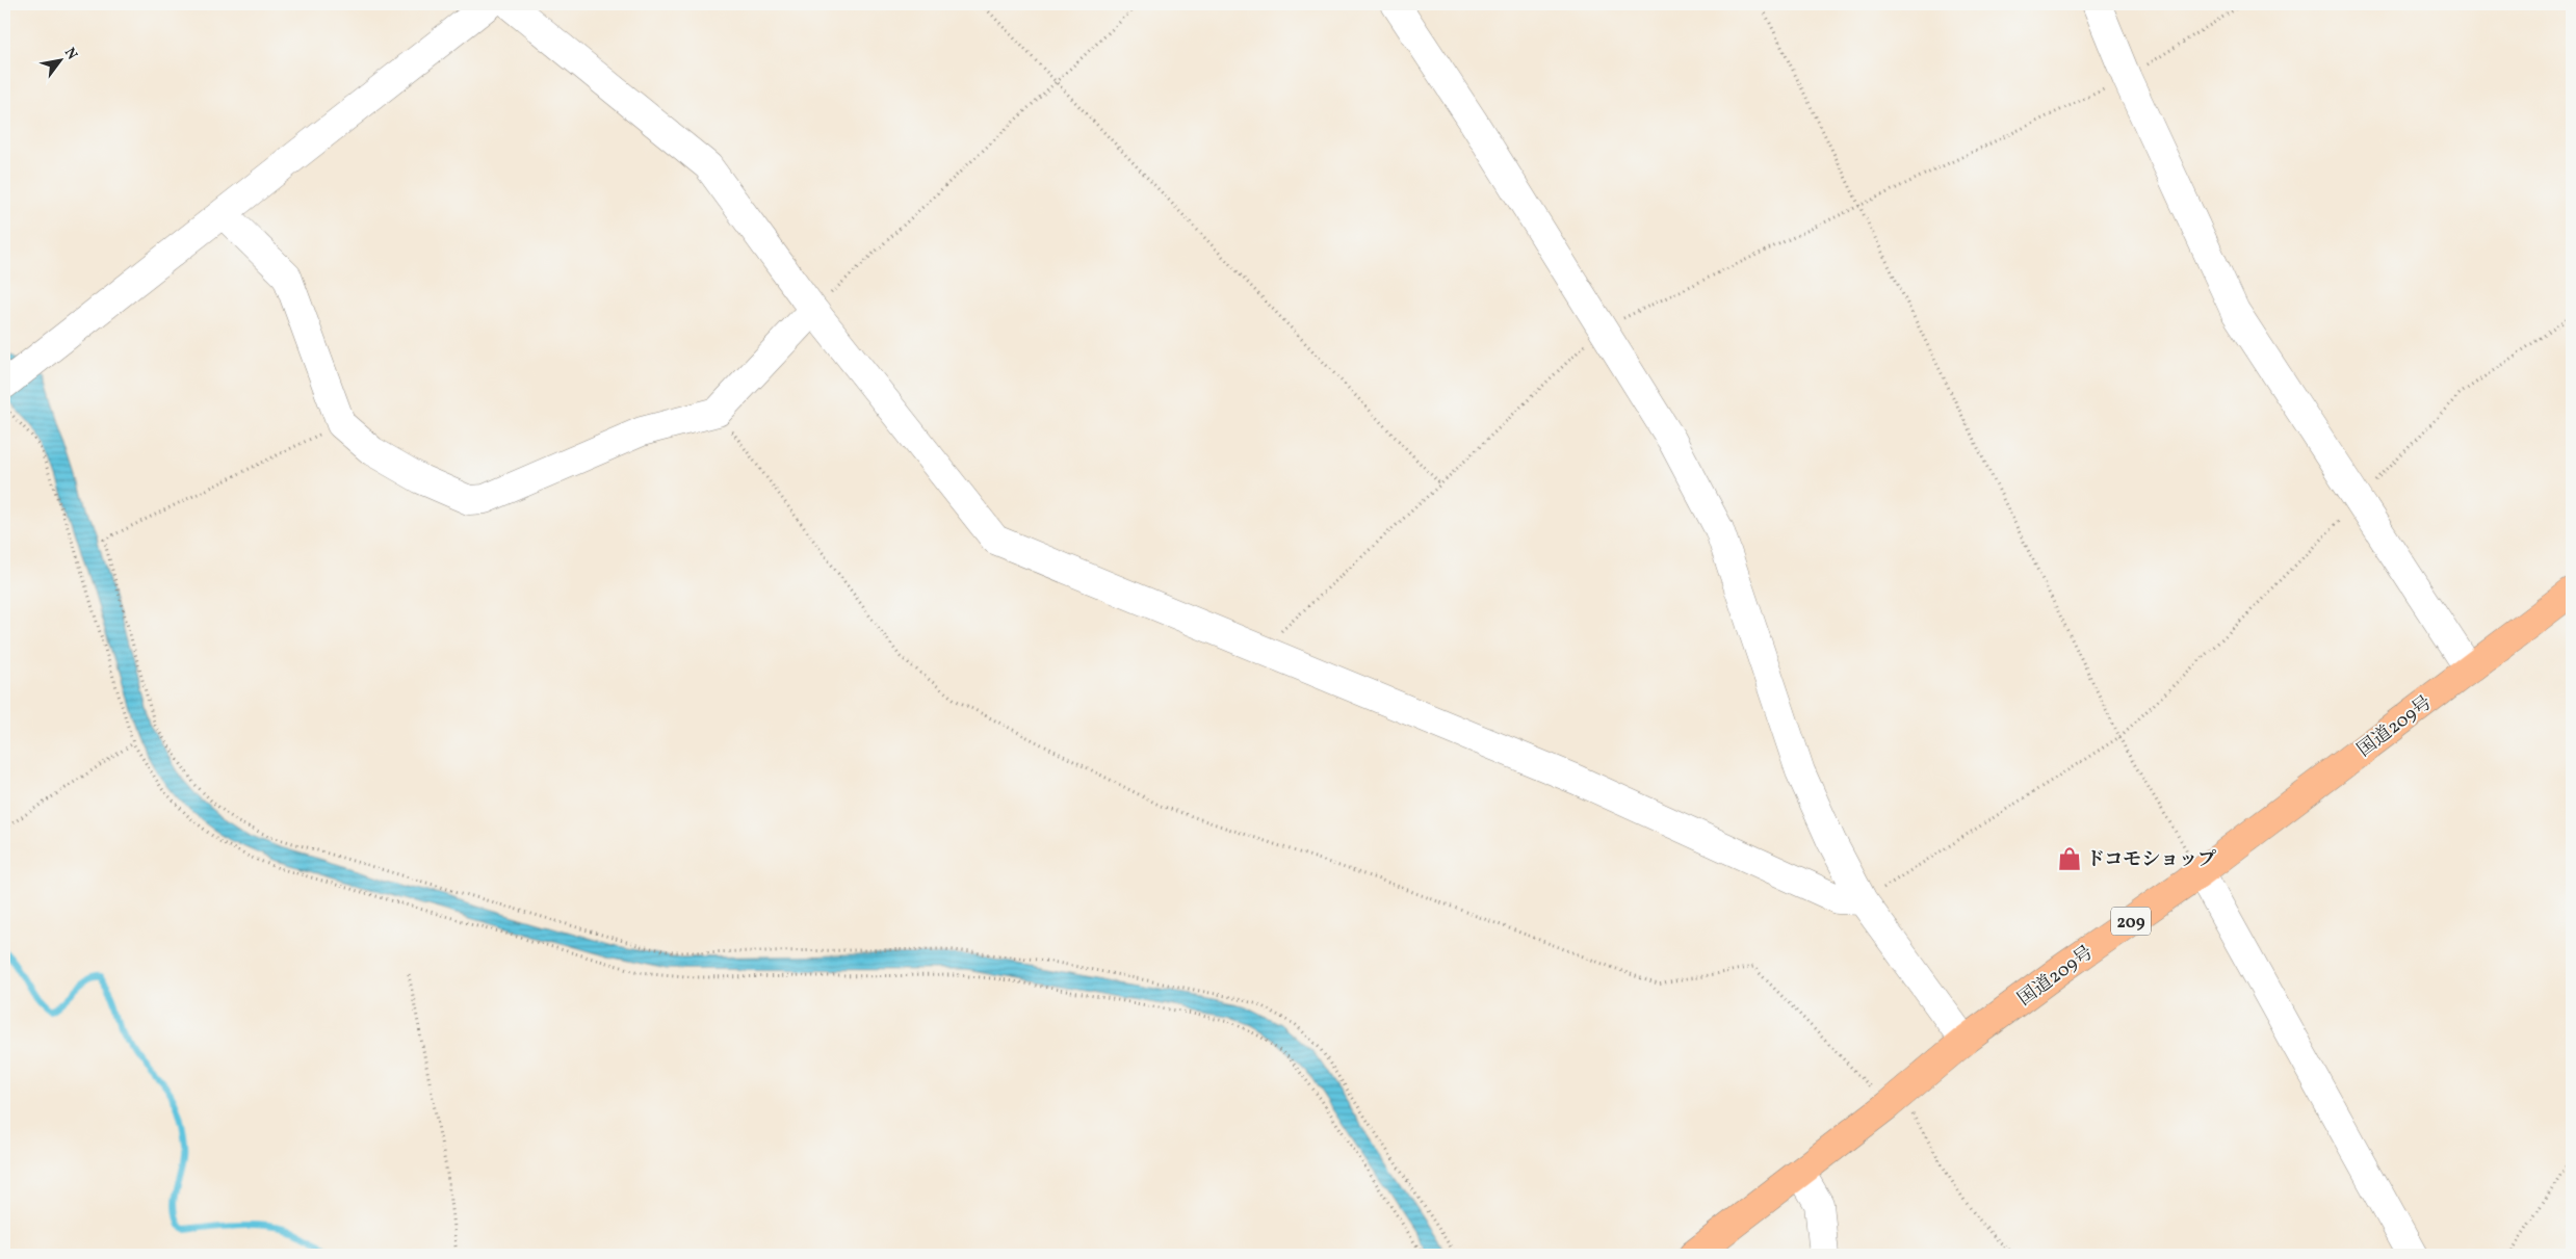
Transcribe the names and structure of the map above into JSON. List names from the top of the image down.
{
  "streets": {
    "highway": ["国道209号", "209"]
  },
  "places": {
    "shop": ["ドコモショップ"]
  },
  "north": "top right"
}
